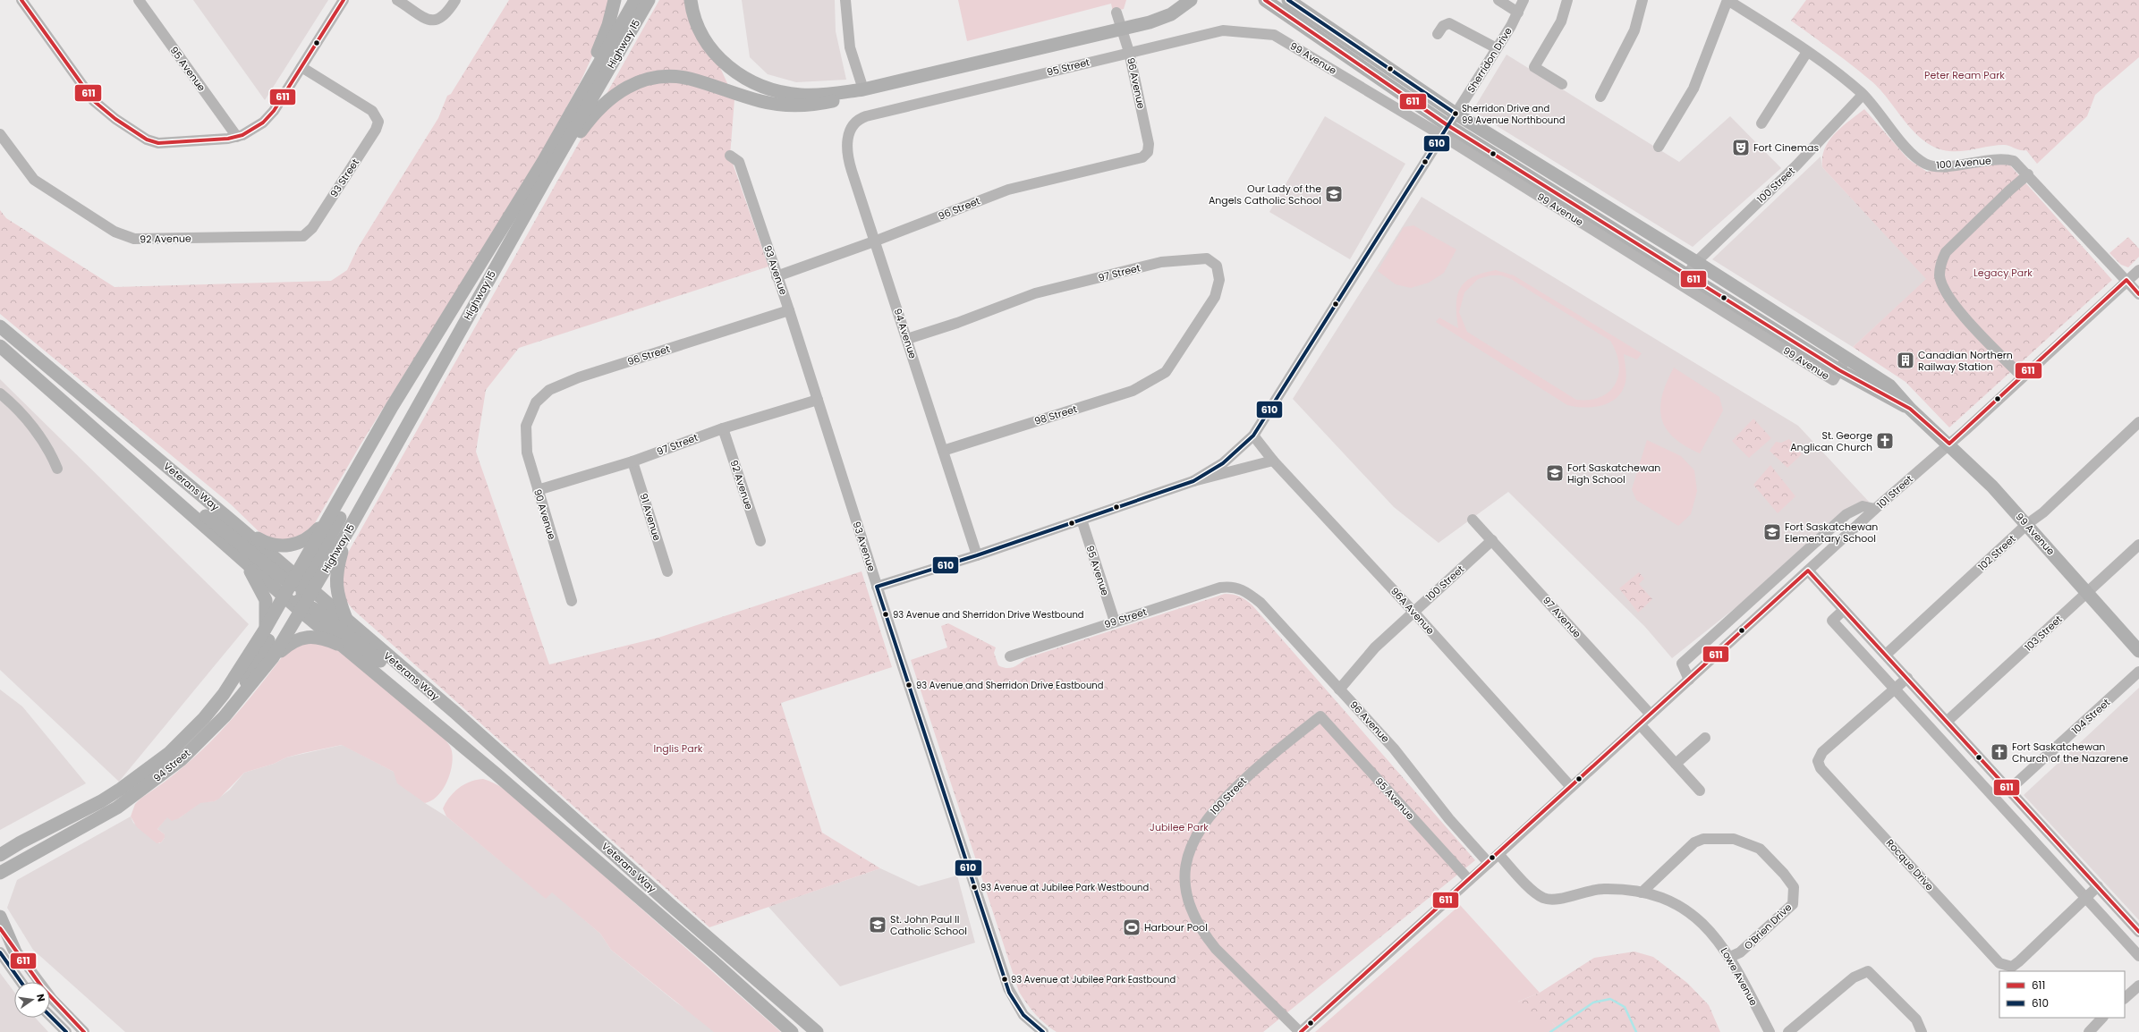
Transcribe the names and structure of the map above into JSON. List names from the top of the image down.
{
  "streets": {
    "main road": [
      "Highway 15",
      "99 Avenue",
      "Veterans Way",
      "94 Street"
    ],
    "street": [
      "Sherridon Drive",
      "95 Street",
      "95 Avenue",
      "96 Avenue",
      "100 Avenue",
      "93 Street",
      "100 Street",
      "96 Street",
      "92 Avenue",
      "93 Avenue",
      "97 Street",
      "94 Avenue",
      "98 Street",
      "101 Street",
      "90 Avenue",
      "91 Avenue",
      "102 Street",
      "96A Avenue",
      "97 Avenue",
      "99 Street",
      "103 Street",
      "104 Street",
      "Rocque Drive",
      "O'Brien Drive",
      "Lowe Avenue"
    ]
  },
  "crossings": [
    ["Highway 15", "Veterans Way"],
    ["Highway 15", "94 Street"],
    ["99 Avenue", "Sherridon Drive"],
    ["99 Avenue", "95 Street"],
    ["99 Avenue", "100 Street"],
    ["99 Avenue", "101 Street"],
    ["99 Avenue", "102 Street"],
    ["99 Avenue", "103 Street"],
    ["Sherridon Drive", "95 Avenue"],
    ["Sherridon Drive", "93 Avenue"],
    ["Sherridon Drive", "94 Avenue"],
    ["Sherridon Drive", "96A Avenue"],
    ["95 Street", "96 Avenue"],
    ["95 Street", "94 Avenue"],
    ["95 Avenue", "100 Street"],
    ["95 Avenue", "101 Street"],
    ["95 Avenue", "99 Street"],
    ["96 Avenue", "100 Street"],
    ["96 Avenue", "96 Street"],
    ["96 Avenue", "101 Street"],
    ["96 Avenue", "99 Street"],
    ["100 Avenue", "100 Street"],
    ["100 Avenue", "101 Street"],
    ["93 Street", "92 Avenue"],
    ["100 Street", "101 Street"],
    ["100 Street", "96A Avenue"],
    ["100 Street", "97 Avenue"],
    ["96 Street", "93 Avenue"],
    ["96 Street", "94 Avenue"],
    ["96 Street", "90 Avenue"],
    ["92 Avenue", "97 Street"],
    ["93 Avenue", "97 Street"],
    ["97 Street", "94 Avenue"],
    ["97 Street", "98 Street"],
    ["97 Street", "90 Avenue"],
    ["97 Street", "91 Avenue"],
    ["94 Avenue", "98 Street"],
    ["Veterans Way", "94 Street"],
    ["101 Street", "96A Avenue"],
    ["101 Street", "97 Avenue"],
    ["101 Street", "Lowe Avenue"],
    ["O'Brien Drive", "Lowe Avenue"]
  ],
  "parks": [
    "Peter Ream Park",
    "Legacy Park",
    "Inglis Park",
    "Jubilee Park"
  ],
  "places": {
    "other": [
      "Sherridon Drive and 99 Avenue Northbound",
      "93 Avenue and Sherridon Drive Westbound",
      "93 Avenue and Sherridon Drive Eastbound",
      "93 Avenue at Jubilee Park Westbound",
      "93 Avenue at Jubilee Park Eastbound"
    ],
    "theatre": ["Fort Cinemas"],
    "school or university": [
      "Our Lady of the Angels Catholic School",
      "Fort Saskatchewan High School",
      "Fort Saskatchewan Elementary School",
      "St. John Paul II Catholic School"
    ],
    "building": ["Canadian Northern Railway Station"],
    "church": ["St. George Anglican Church", "Fort Saskatchewan Church of the Nazarene"],
    "sports": ["Harbour Pool"]
  },
  "lines": ["transit line 611", "transit line 610"],
  "legend": ["611", "610"],
  "north": "right"
}
